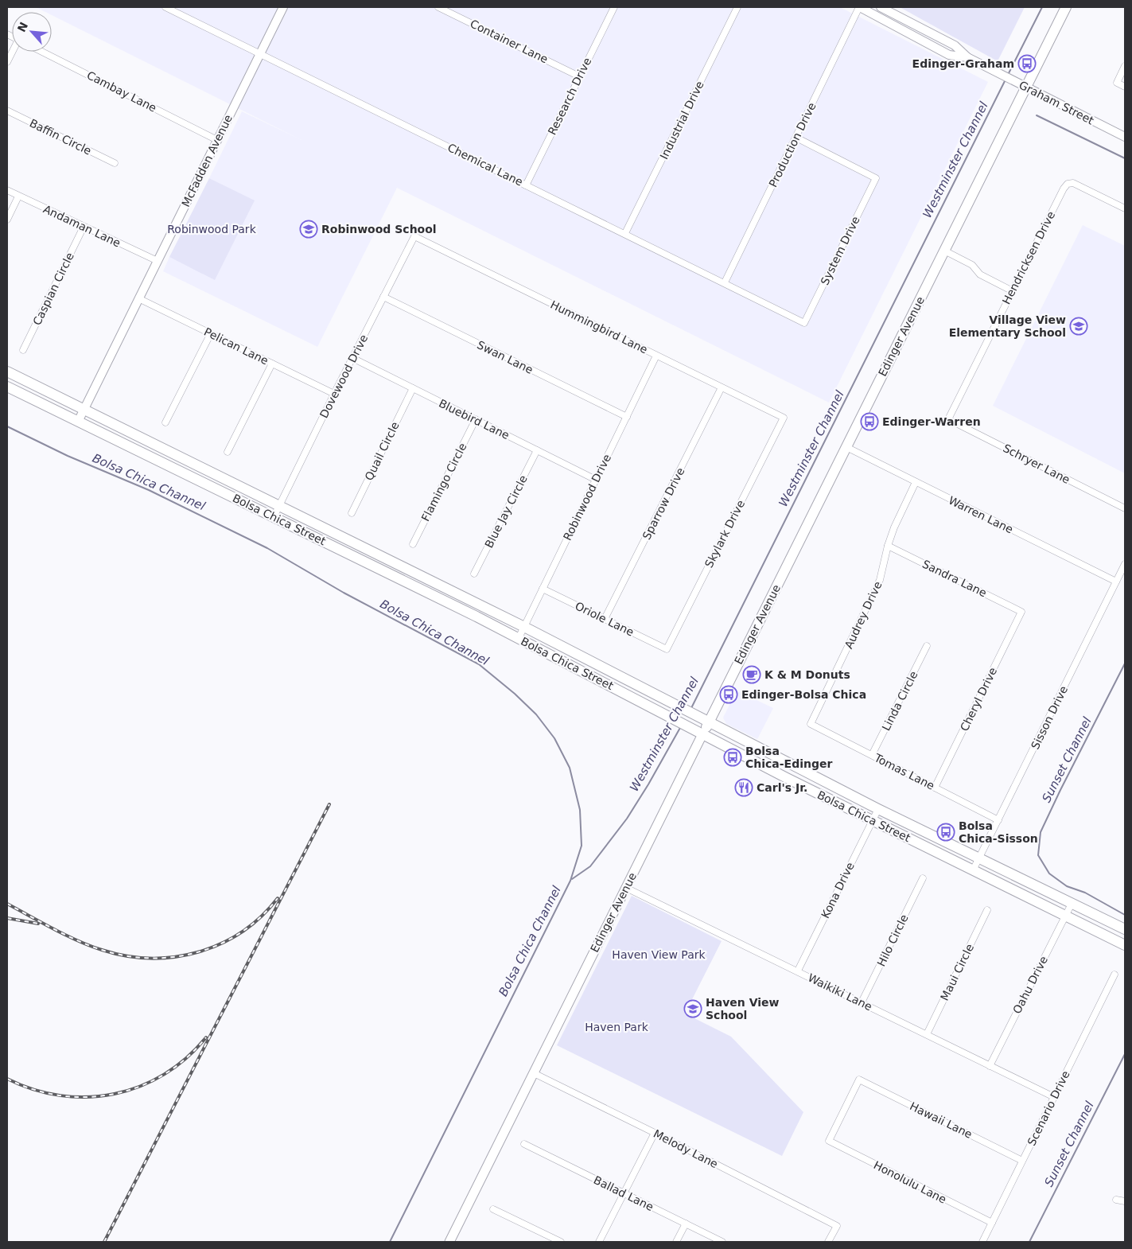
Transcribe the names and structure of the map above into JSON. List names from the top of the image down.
{
  "streets": {
    "main road": ["Edinger Avenue", "Bolsa Chica Street"],
    "street": [
      "Container Lane",
      "Cambay Lane",
      "Research Drive",
      "Graham Street",
      "Industrial Drive",
      "Baffin Circle",
      "Production Drive",
      "McFadden Avenue",
      "Chemical Lane",
      "Andaman Lane",
      "System Drive",
      "Hendricksen Drive",
      "Caspian Circle",
      "Hummingbird Lane",
      "Pelican Lane",
      "Swan Lane",
      "Dovewood Drive",
      "Bluebird Lane",
      "Quail Circle",
      "Schryer Lane",
      "Flamingo Circle",
      "Robinwood Drive",
      "Sparrow Drive",
      "Blue Jay Circle",
      "Warren Lane",
      "Skylark Drive",
      "Sandra Lane",
      "Audrey Drive",
      "Oriole Lane",
      "Cheryl Drive",
      "Linda Circle",
      "Sisson Drive",
      "Tomas Lane",
      "Kona Drive",
      "Hilo Circle",
      "Maui Circle",
      "Oahu Drive",
      "Waikiki Lane",
      "Scenario Drive",
      "Hawaii Lane",
      "Melody Lane",
      "Honolulu Lane",
      "Ballad Lane"
    ]
  },
  "crossings": [
    ["Container Lane", "Research Drive"],
    ["Cambay Lane", "McFadden Avenue"],
    ["Research Drive", "Chemical Lane"],
    ["Graham Street", "Production Drive"],
    ["Graham Street", "Edinger Avenue"],
    ["Industrial Drive", "Chemical Lane"],
    ["Production Drive", "Chemical Lane"],
    ["Production Drive", "System Drive"],
    ["McFadden Avenue", "Chemical Lane"],
    ["McFadden Avenue", "Andaman Lane"],
    ["McFadden Avenue", "Pelican Lane"],
    ["McFadden Avenue", "Bolsa Chica Street"],
    ["Chemical Lane", "System Drive"],
    ["Andaman Lane", "Caspian Circle"],
    ["Hendricksen Drive", "Schryer Lane"],
    ["Hummingbird Lane", "Dovewood Drive"],
    ["Hummingbird Lane", "Robinwood Drive"],
    ["Hummingbird Lane", "Sparrow Drive"],
    ["Hummingbird Lane", "Skylark Drive"],
    ["Edinger Avenue", "Warren Lane"],
    ["Edinger Avenue", "Bolsa Chica Street"],
    ["Edinger Avenue", "Waikiki Lane"],
    ["Edinger Avenue", "Melody Lane"],
    ["Pelican Lane", "Dovewood Drive"],
    ["Swan Lane", "Dovewood Drive"],
    ["Swan Lane", "Robinwood Drive"],
    ["Dovewood Drive", "Bluebird Lane"],
    ["Dovewood Drive", "Bolsa Chica Street"],
    ["Bluebird Lane", "Quail Circle"],
    ["Bluebird Lane", "Flamingo Circle"],
    ["Bluebird Lane", "Robinwood Drive"],
    ["Bluebird Lane", "Blue Jay Circle"],
    ["Robinwood Drive", "Bolsa Chica Street"],
    ["Robinwood Drive", "Oriole Lane"],
    ["Sparrow Drive", "Oriole Lane"],
    ["Warren Lane", "Audrey Drive"],
    ["Warren Lane", "Sisson Drive"],
    ["Bolsa Chica Street", "Sisson Drive"],
    ["Bolsa Chica Street", "Kona Drive"],
    ["Bolsa Chica Street", "Oahu Drive"],
    ["Skylark Drive", "Oriole Lane"],
    ["Sandra Lane", "Audrey Drive"],
    ["Sandra Lane", "Cheryl Drive"],
    ["Audrey Drive", "Tomas Lane"],
    ["Cheryl Drive", "Tomas Lane"],
    ["Linda Circle", "Tomas Lane"],
    ["Sisson Drive", "Tomas Lane"],
    ["Kona Drive", "Waikiki Lane"],
    ["Hilo Circle", "Waikiki Lane"],
    ["Maui Circle", "Waikiki Lane"],
    ["Oahu Drive", "Waikiki Lane"],
    ["Waikiki Lane", "Scenario Drive"],
    ["Scenario Drive", "Hawaii Lane"],
    ["Scenario Drive", "Honolulu Lane"],
    ["Hawaii Lane", "Honolulu Lane"]
  ],
  "water": ["Westminster Channel", "Bolsa Chica Channel", "Sunset Channel"],
  "parks": ["Robinwood Park", "Haven View Park", "Haven Park"],
  "places": {
    "bus stop": [
      "Edinger-Graham",
      "Edinger-Warren",
      "Edinger-Bolsa Chica",
      "Bolsa Chica-Edinger",
      "Bolsa Chica-Sisson"
    ],
    "school or university": ["Robinwood School", "Village View Elementary School", "Haven View School"],
    "cafe": ["K & M Donuts"],
    "restaurant": ["Carl's Jr."]
  },
  "north": "top left"
}
